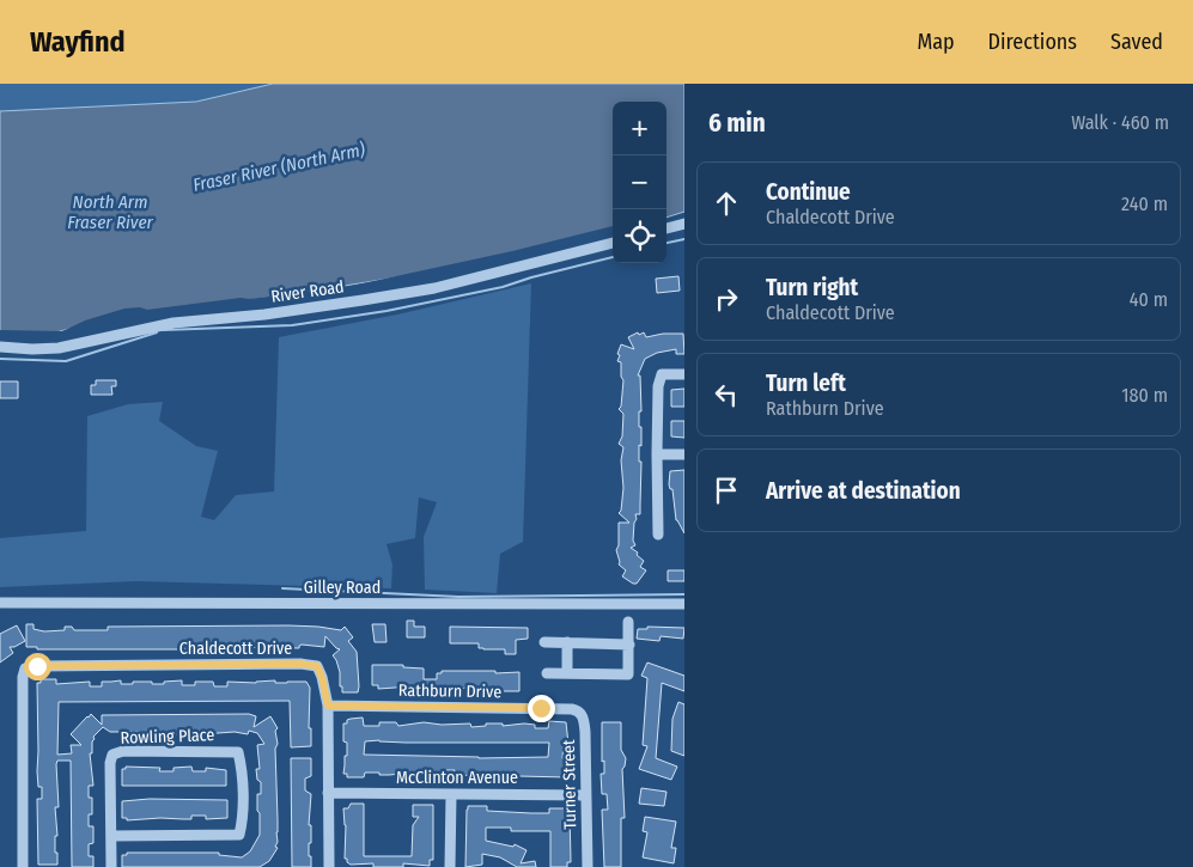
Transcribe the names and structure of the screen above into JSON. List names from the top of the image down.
{
  "streets": {
    "street": [
      "River Road",
      "Gilley Road",
      "Chaldecott Drive",
      "Rathburn Drive",
      "Rowling Place",
      "McClinton Avenue",
      "Turner Street"
    ]
  },
  "crossings": [
    ["Chaldecott Drive", "Rathburn Drive"],
    ["Chaldecott Drive", "McClinton Avenue"],
    ["Rathburn Drive", "Turner Street"],
    ["McClinton Avenue", "Turner Street"]
  ],
  "water": ["Fraser River (North Arm)", "North Arm Fraser River"],
  "page": {
    "header": "Wayfind",
    "nav": ["Map", "Directions", "Saved"],
    "heading": ["6 min", "Walk · 460 m"],
    "map_buttons": ["+", "−"],
    "list": [
      ["Continue", "Chaldecott Drive", "240 m"],
      ["Turn right", "Chaldecott Drive", "40 m"],
      ["Turn left", "Rathburn Drive", "180 m"],
      "Arrive at destination"
    ]
  }
}
